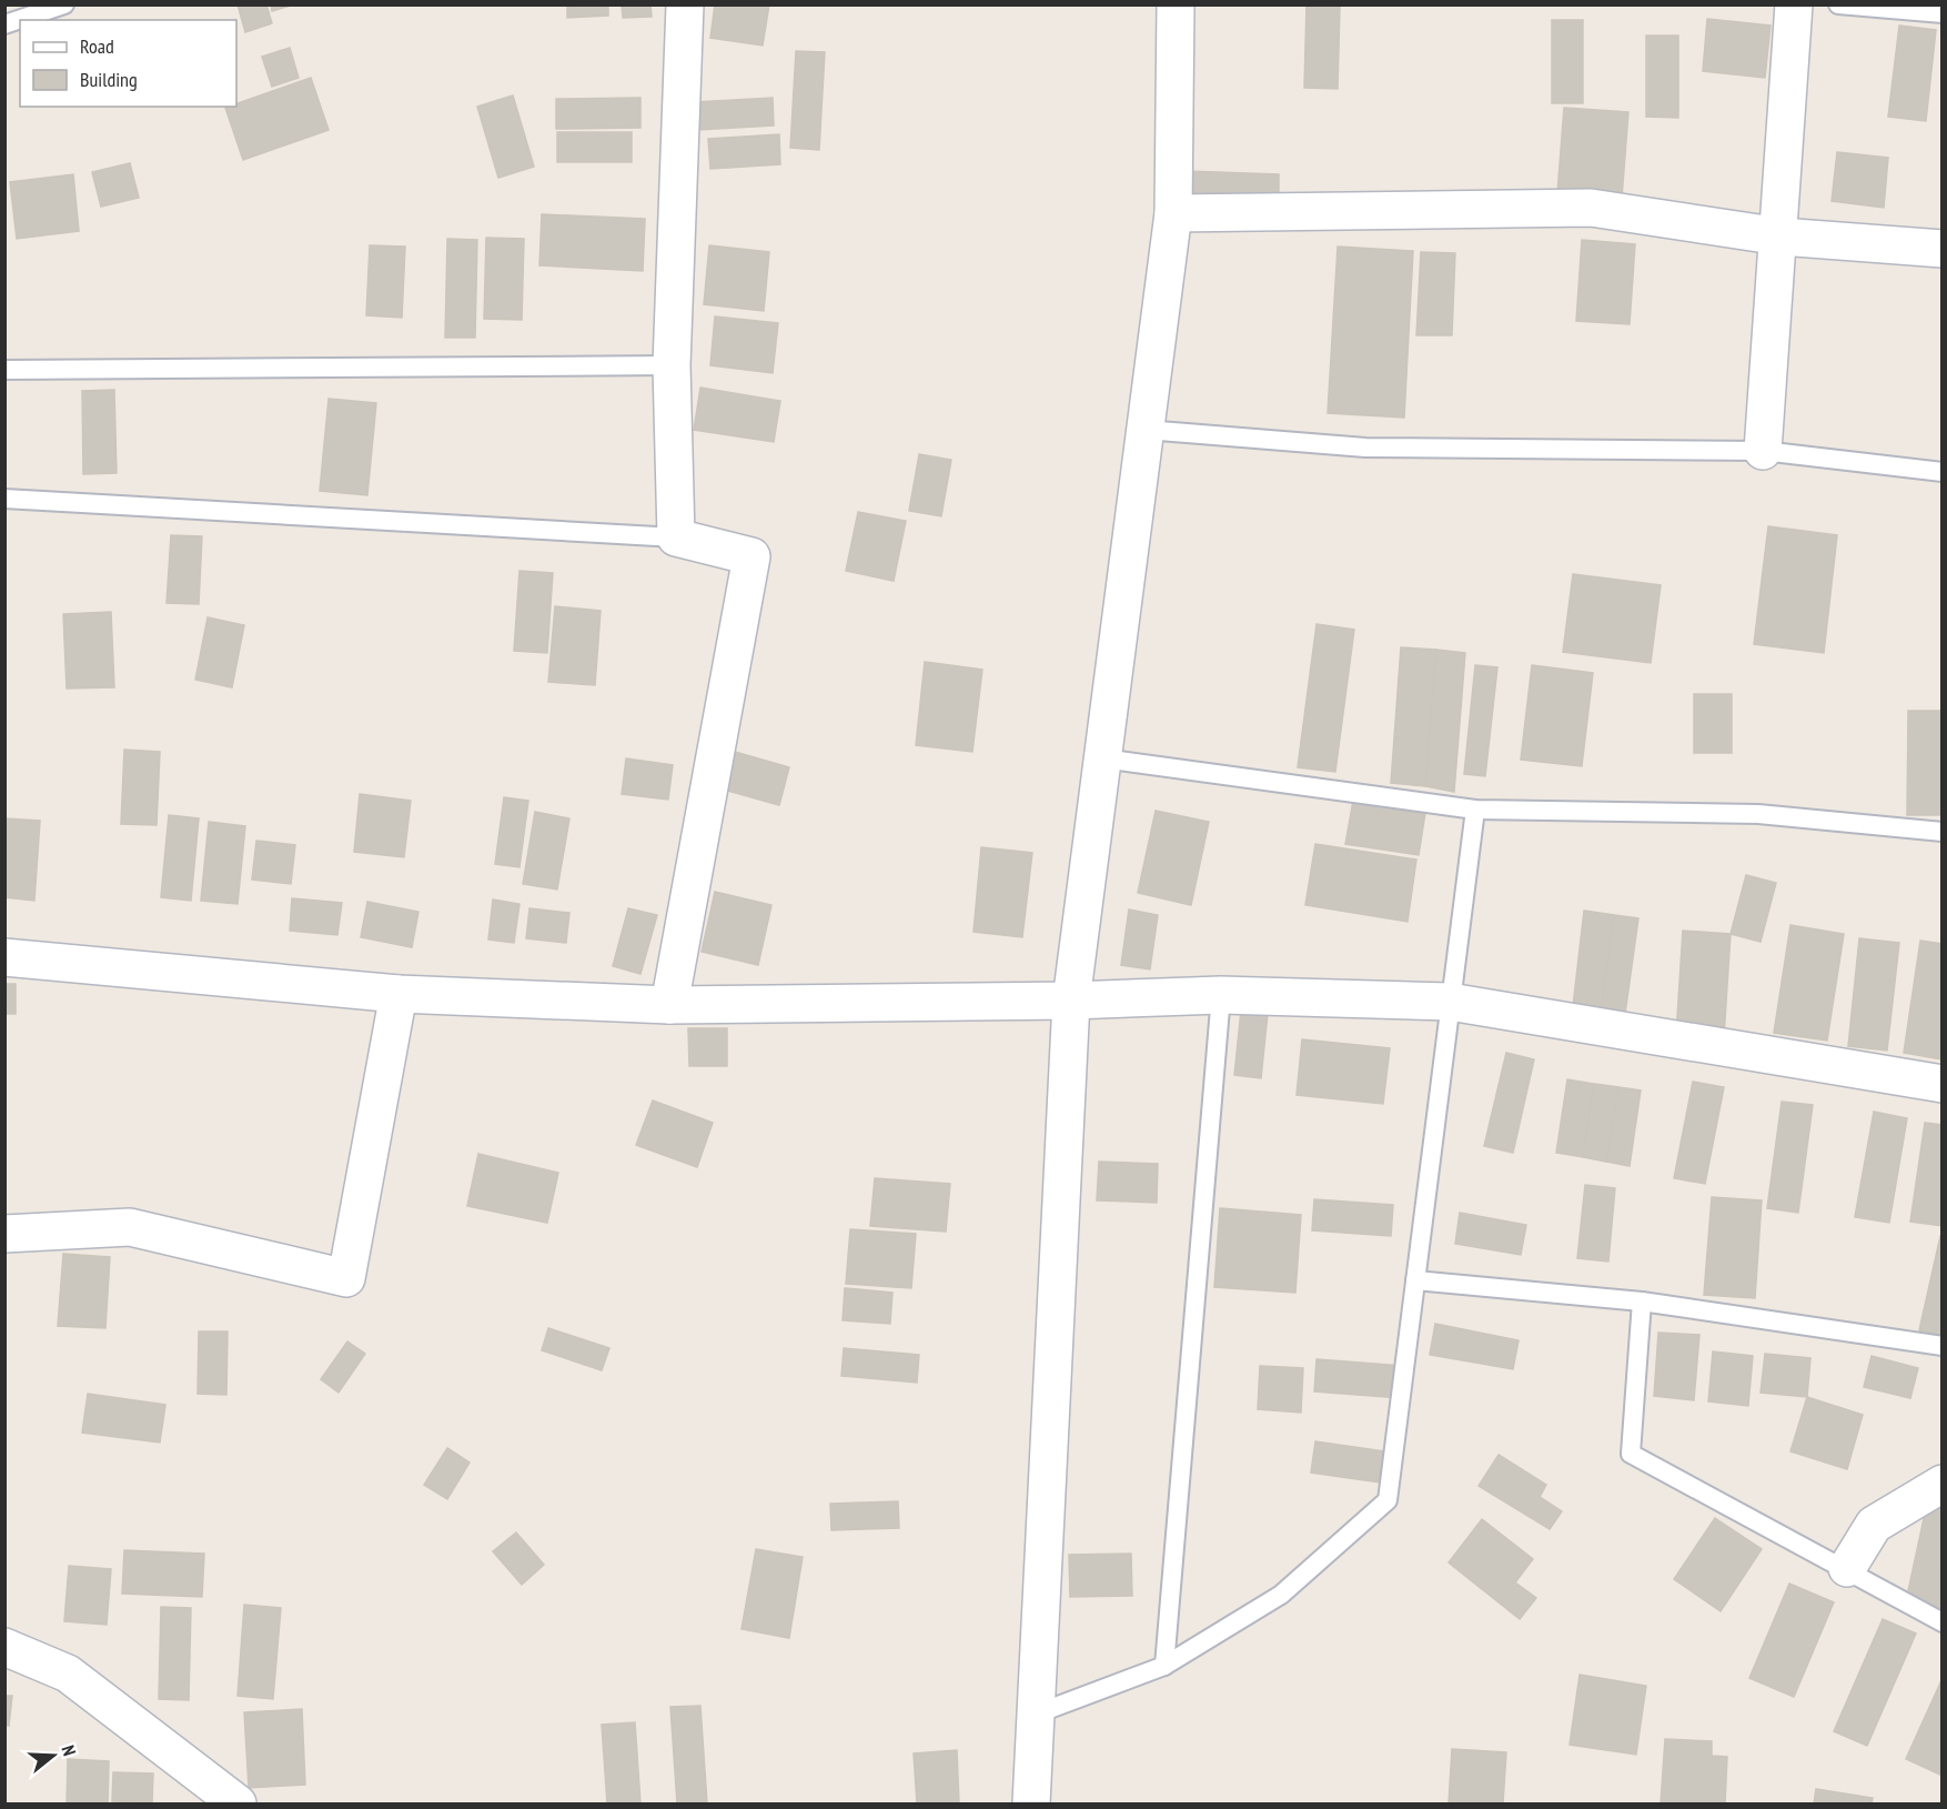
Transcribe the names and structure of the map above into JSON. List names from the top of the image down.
{
  "legend": ["Road", "Building"],
  "north": "right"
}
